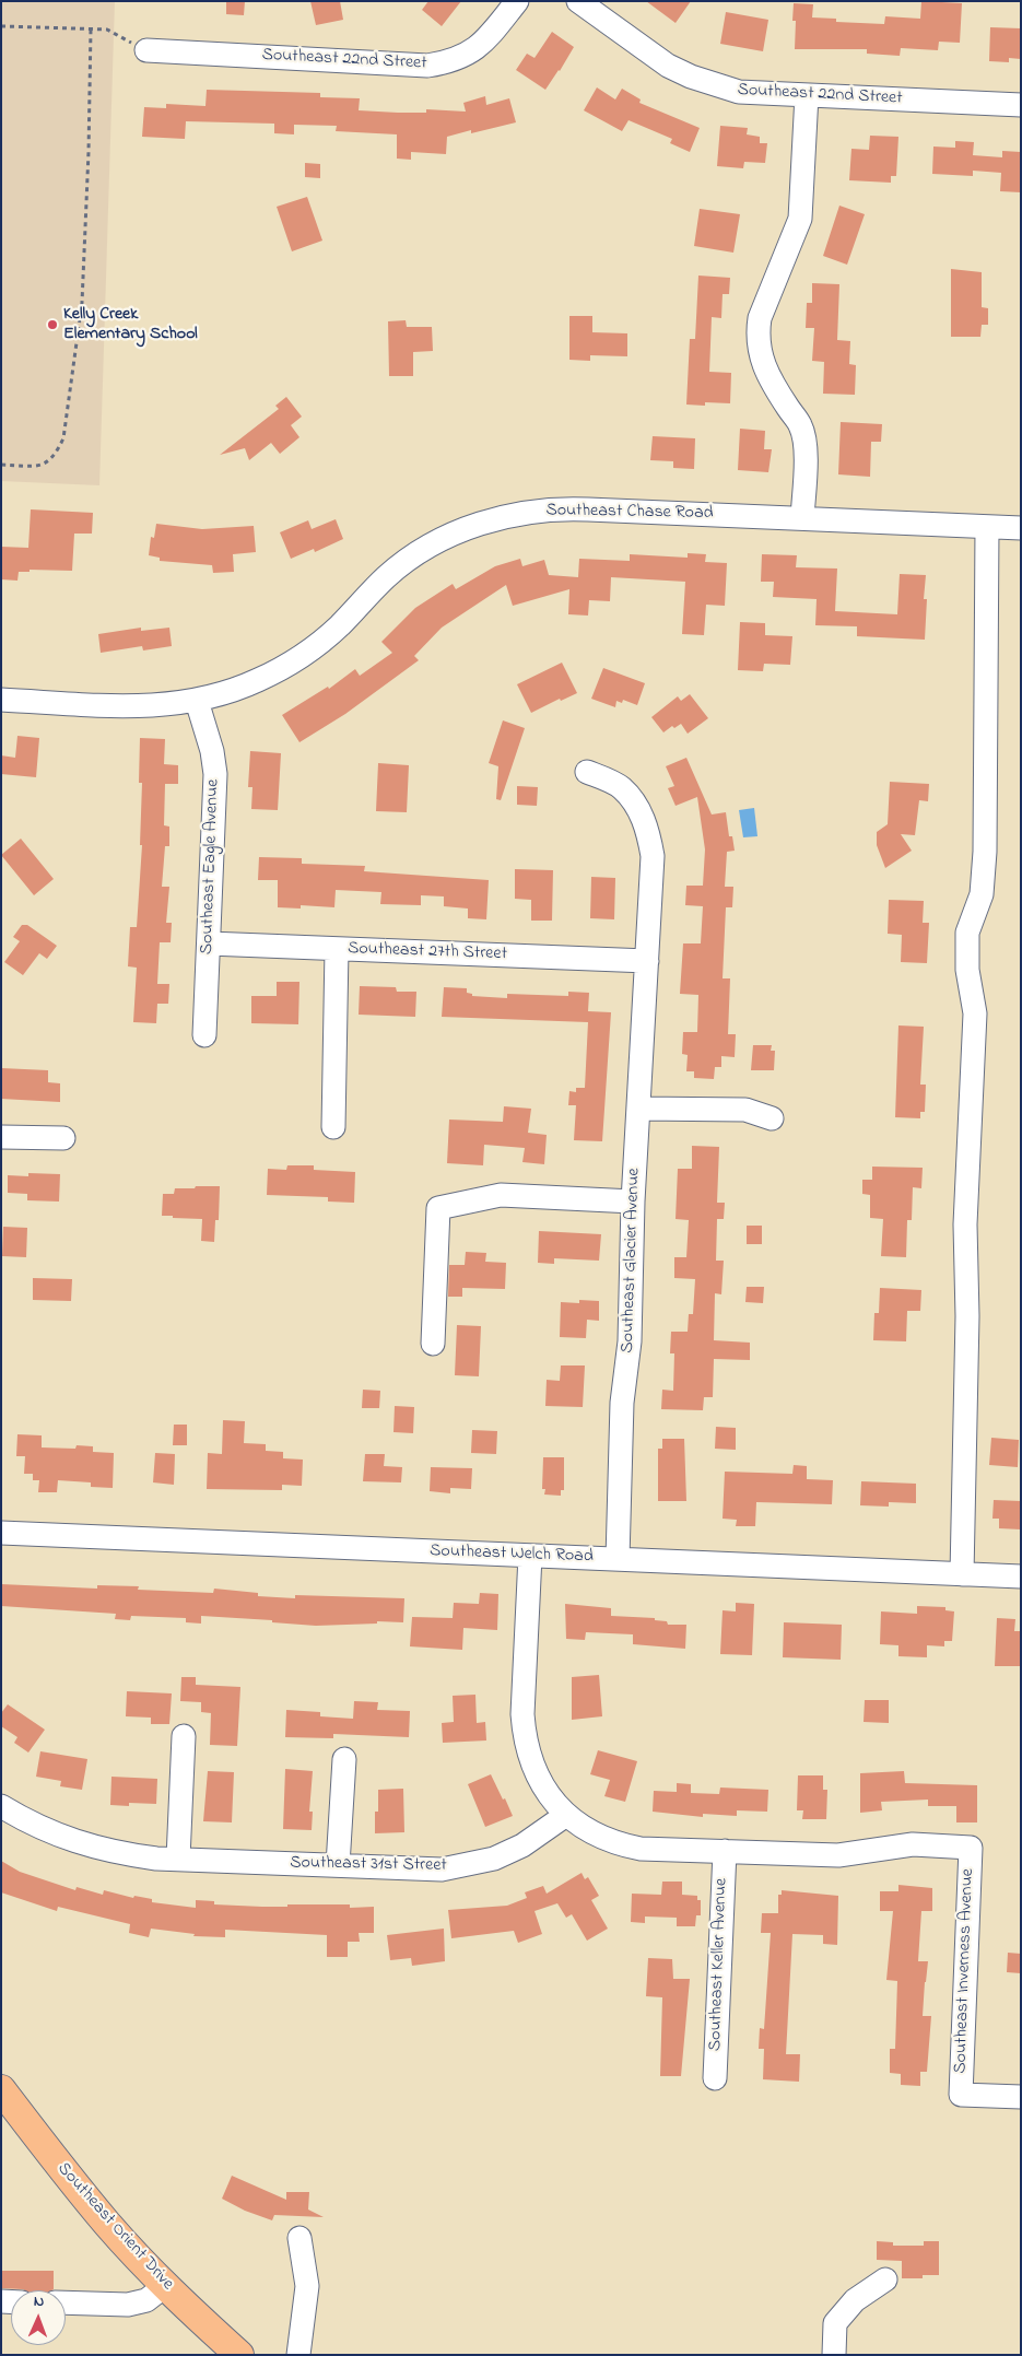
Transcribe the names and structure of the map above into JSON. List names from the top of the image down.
{
  "streets": {
    "main road": ["Southeast Orient Drive"],
    "street": [
      "Southeast 22nd Street",
      "Southeast Chase Road",
      "Southeast Eagle Avenue",
      "Southeast 27th Street",
      "Southeast Glacier Avenue",
      "Southeast Welch Road",
      "Southeast 31st Street",
      "Southeast Keller Avenue",
      "Southeast Inverness Avenue"
    ]
  },
  "crossings": [
    ["Southeast Chase Road", "Southeast Eagle Avenue"],
    ["Southeast Eagle Avenue", "Southeast 27th Street"],
    ["Southeast 27th Street", "Southeast Glacier Avenue"],
    ["Southeast Glacier Avenue", "Southeast Welch Road"],
    ["Southeast Keller Avenue", "Southeast Inverness Avenue"]
  ],
  "places": ["Kelly Creek Elementary School"],
  "north": "top"
}
